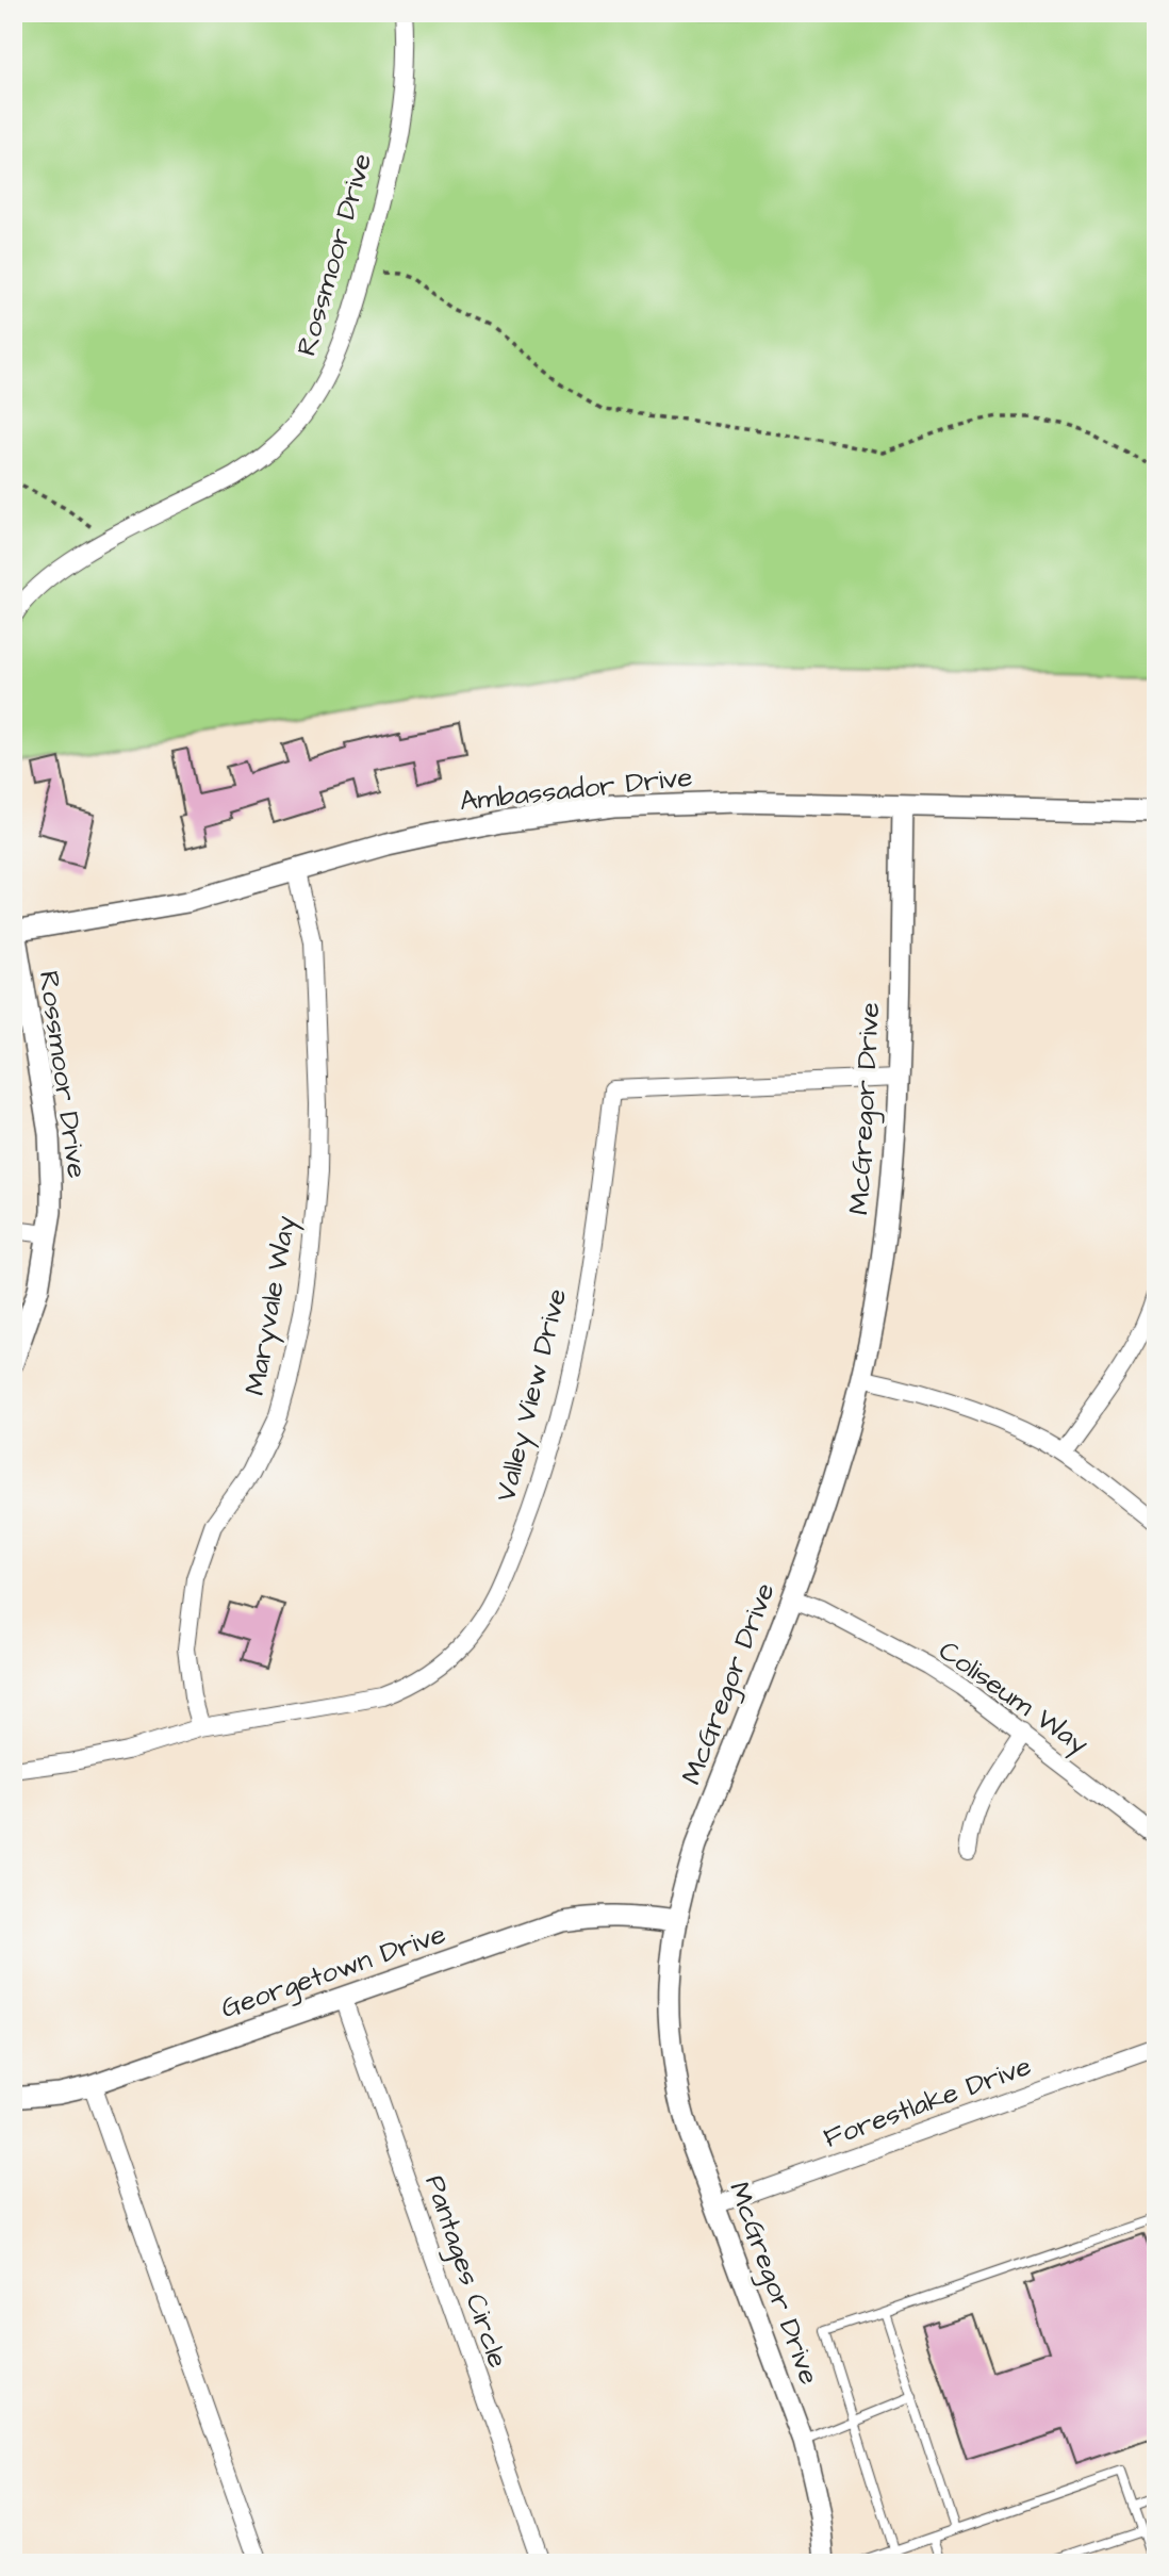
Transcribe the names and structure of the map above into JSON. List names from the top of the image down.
{
  "streets": {
    "street": [
      "Rossmoor Drive",
      "Ambassador Drive",
      "McGregor Drive",
      "Maryvale Way",
      "Valley View Drive",
      "Coliseum Way",
      "Georgetown Drive",
      "Forestlake Drive",
      "Pantages Circle"
    ]
  },
  "crossings": [
    ["Rossmoor Drive", "Ambassador Drive"],
    ["Ambassador Drive", "McGregor Drive"],
    ["Ambassador Drive", "Maryvale Way"],
    ["McGregor Drive", "Valley View Drive"],
    ["McGregor Drive", "Coliseum Way"],
    ["McGregor Drive", "Georgetown Drive"],
    ["McGregor Drive", "Forestlake Drive"],
    ["Maryvale Way", "Valley View Drive"],
    ["Georgetown Drive", "Pantages Circle"]
  ]
}
